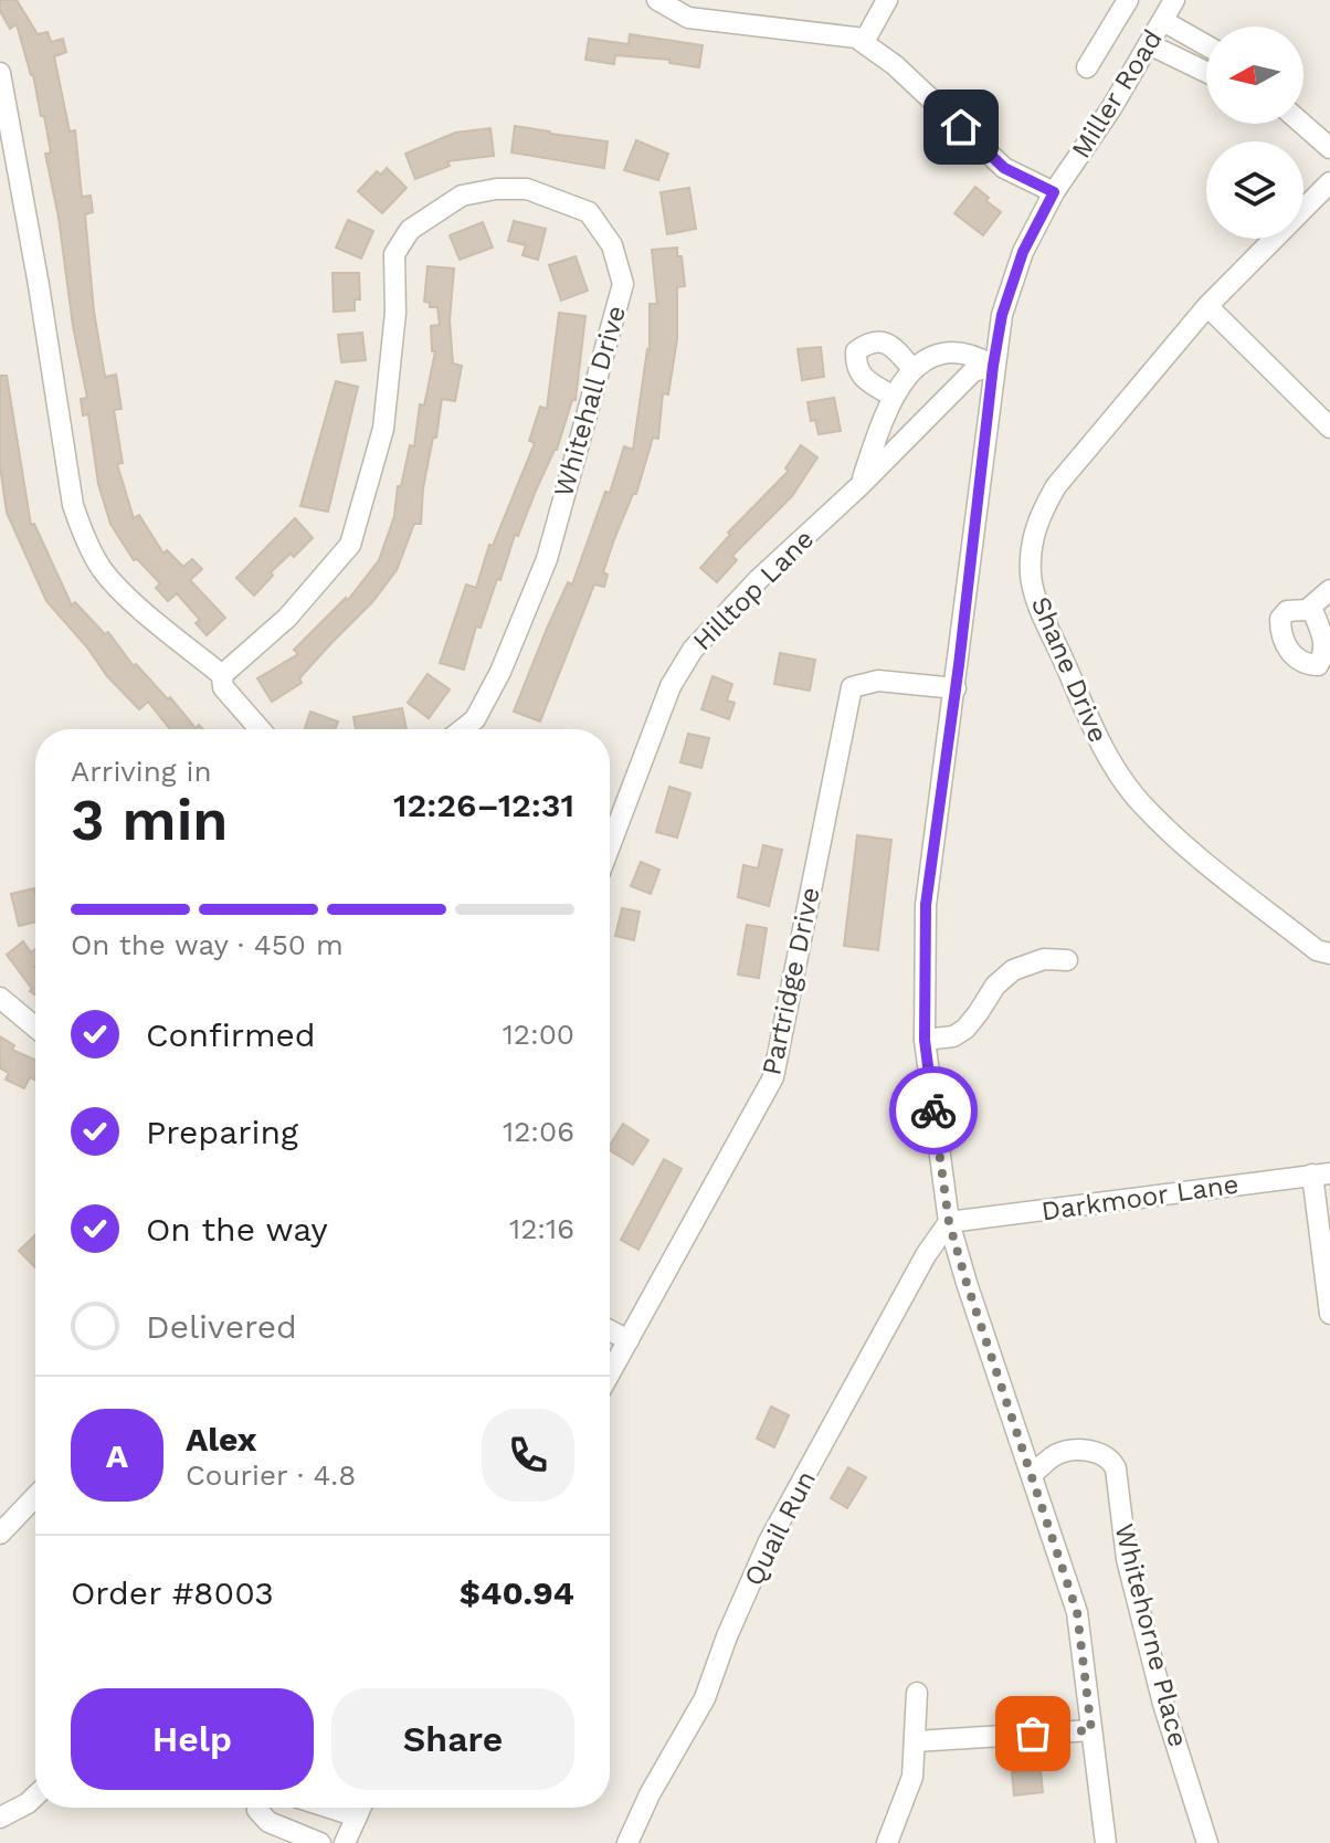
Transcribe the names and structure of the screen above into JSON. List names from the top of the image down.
{
  "streets": {
    "street": [
      "Miller Road",
      "Whitehall Drive",
      "Hilltop Lane",
      "Shane Drive",
      "Partridge Drive",
      "Darkmoor Lane",
      "Quail Run",
      "Whitehorne Place"
    ]
  },
  "crossings": [
    ["Miller Road", "Hilltop Lane"],
    ["Miller Road", "Partridge Drive"],
    ["Miller Road", "Darkmoor Lane"],
    ["Miller Road", "Quail Run"],
    ["Miller Road", "Whitehorne Place"],
    ["Darkmoor Lane", "Quail Run"]
  ],
  "north": "left",
  "page": {
    "heading": ["3 min", "Arriving in", "12:26–12:31"],
    "panel": [
      "Alex",
      "Courier · 4.8",
      "Order #8003",
      "$40.94"
    ],
    "bar": "On the way · 450 m",
    "list": [
      ["Confirmed", "12:00"],
      ["Preparing", "12:06"],
      ["On the way", "12:16"],
      "Delivered"
    ],
    "round": "A",
    "buttons": ["Help", "Share"]
  }
}
